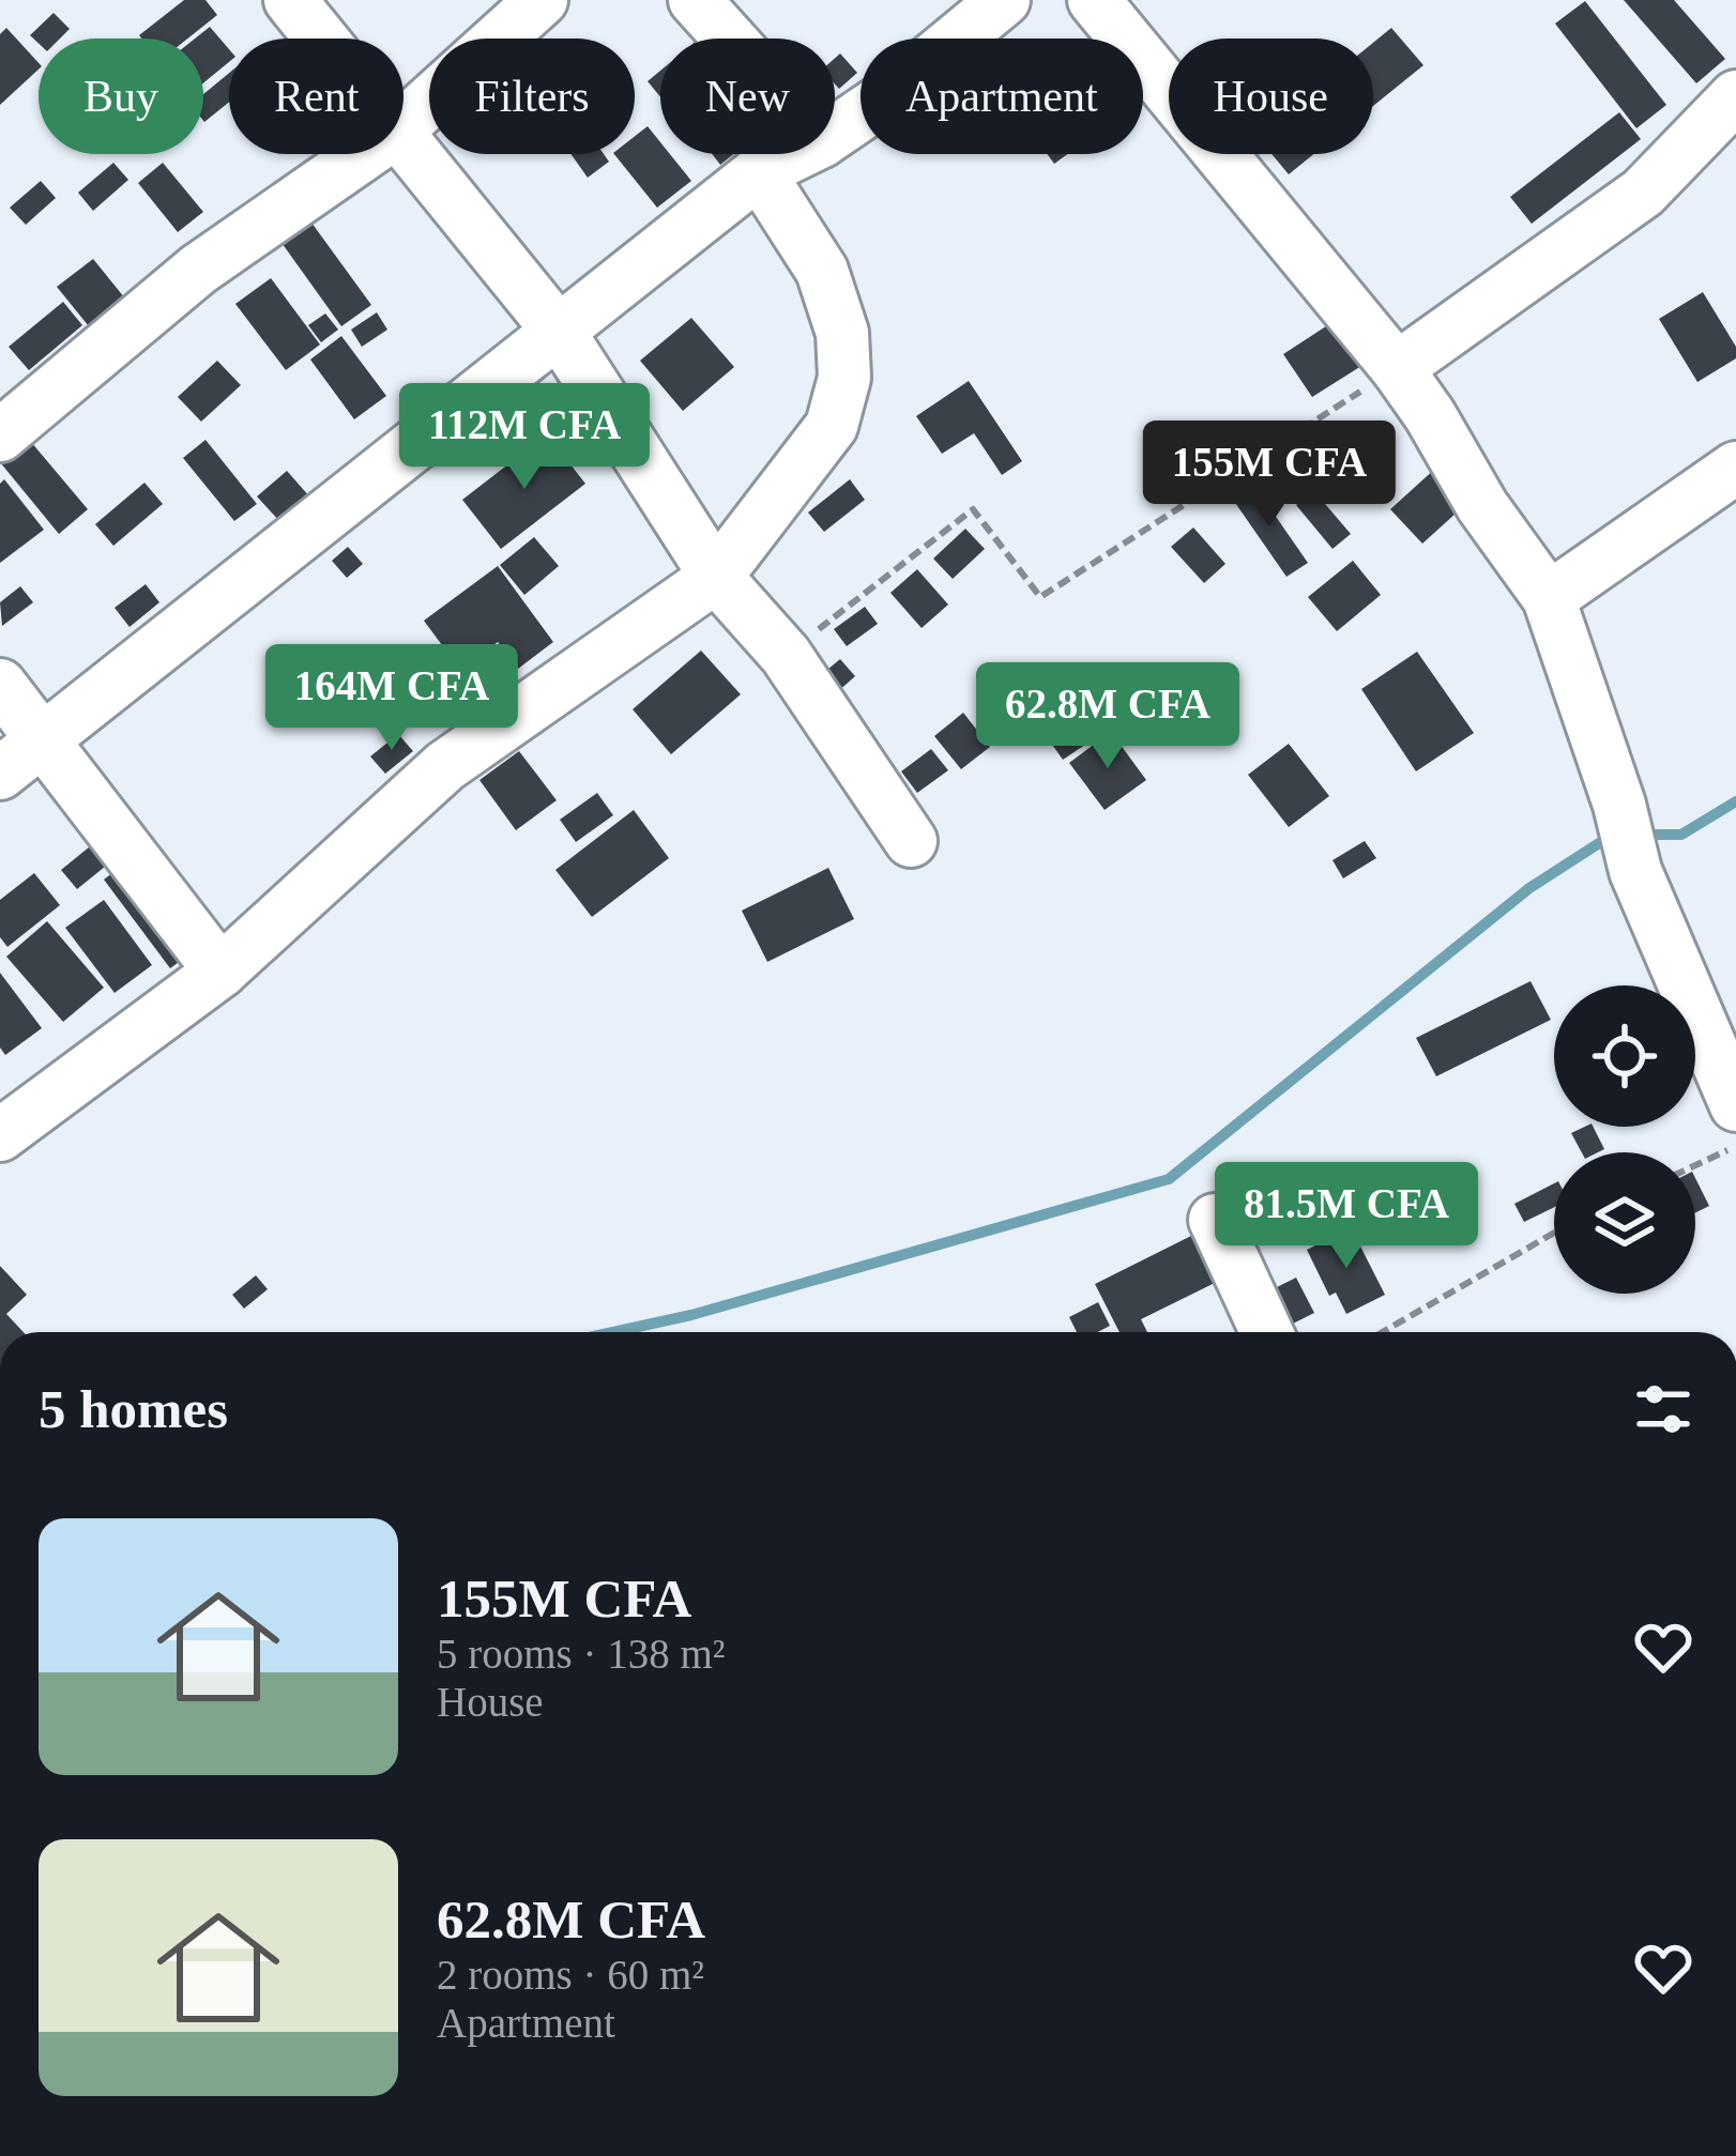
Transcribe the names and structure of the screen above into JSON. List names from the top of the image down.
{
  "page": {
    "chip": [
      "Buy",
      "Rent",
      "Filters",
      "New",
      "Apartment",
      "House"
    ],
    "price": [
      "112M CFA",
      "155M CFA",
      "164M CFA",
      "62.8M CFA",
      "81.5M CFA"
    ],
    "heading": "5 homes",
    "list": [
      {
        "name": "155M CFA",
        "note": "5 rooms · 138 m² · House"
      },
      {
        "name": "62.8M CFA",
        "note": "2 rooms · 60 m² · Apartment"
      }
    ]
  }
}
